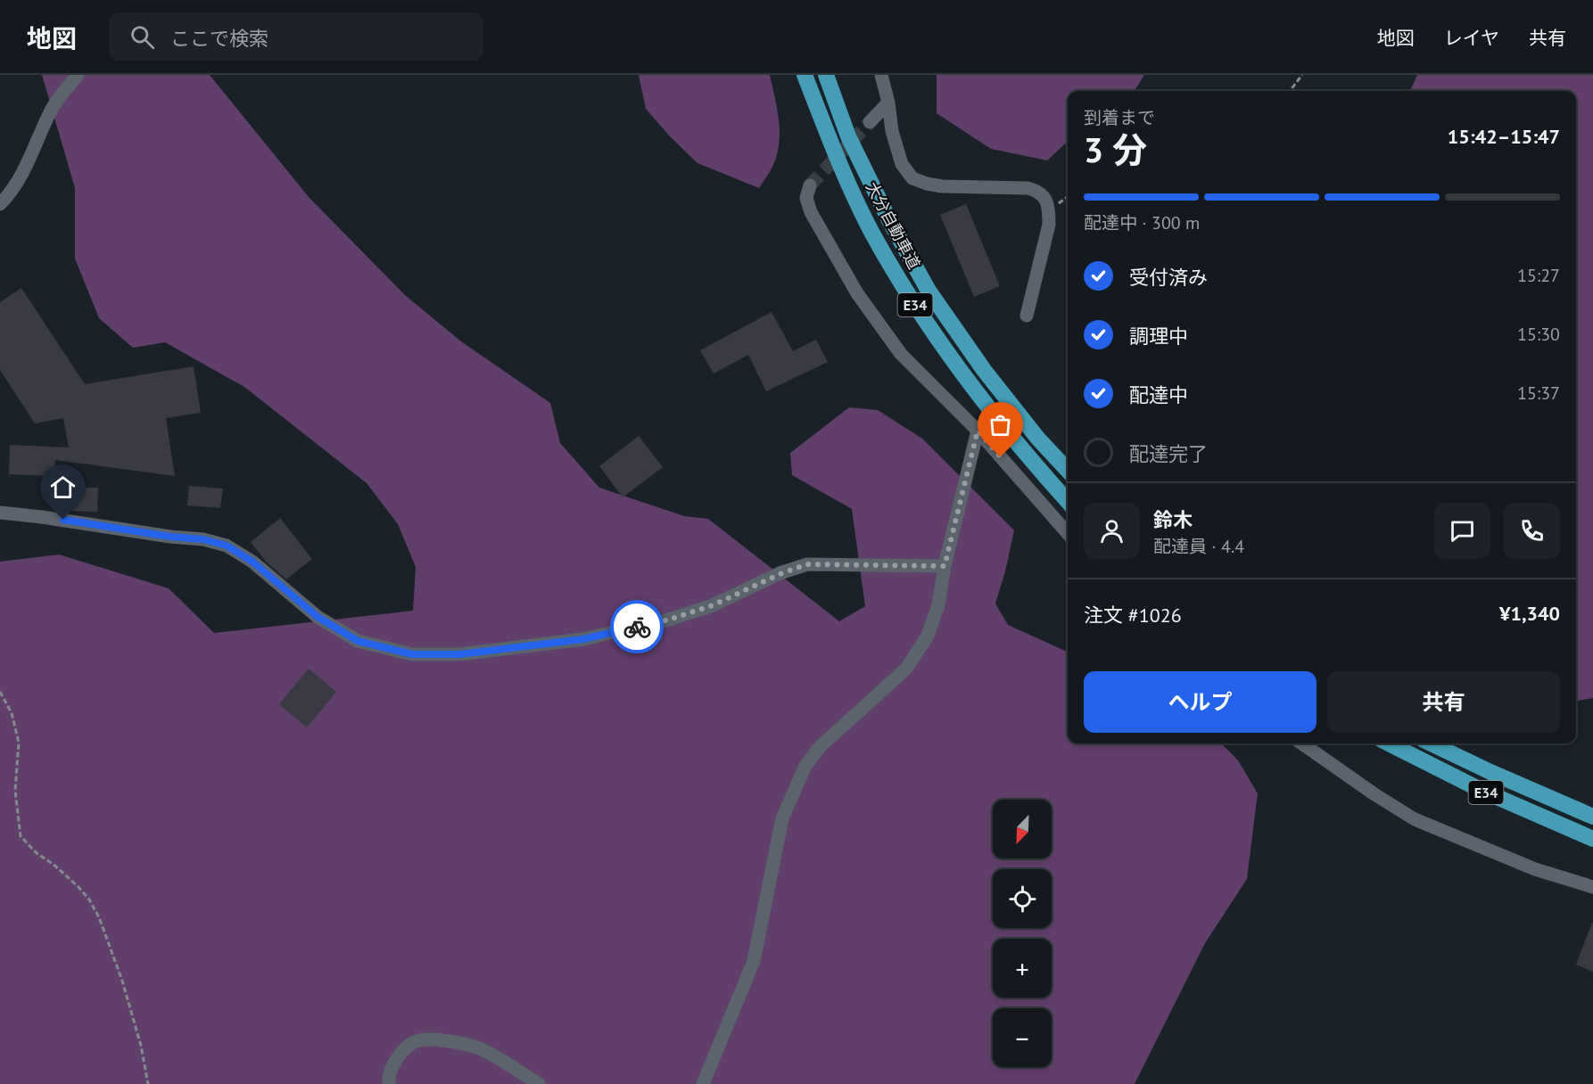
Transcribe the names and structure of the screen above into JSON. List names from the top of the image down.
{
  "streets": {
    "highway": ["大分自動車道", "E34"]
  },
  "north": "bottom left",
  "page": {
    "header": "地図",
    "search": "ここで検索",
    "nav": ["地図", "レイヤ", "共有"],
    "heading": ["3 分", "到着まで", "15:42–15:47"],
    "panel": [
      "鈴木",
      "配達員 · 4.4",
      "注文 #1026",
      "¥1,340"
    ],
    "bar": "配達中 · 300 m",
    "list": [
      ["受付済み", "15:27"],
      ["調理中", "15:30"],
      ["配達中", "15:37"],
      "配達完了"
    ],
    "buttons": ["ヘルプ", "共有"],
    "map_buttons": ["+", "−"]
  }
}
